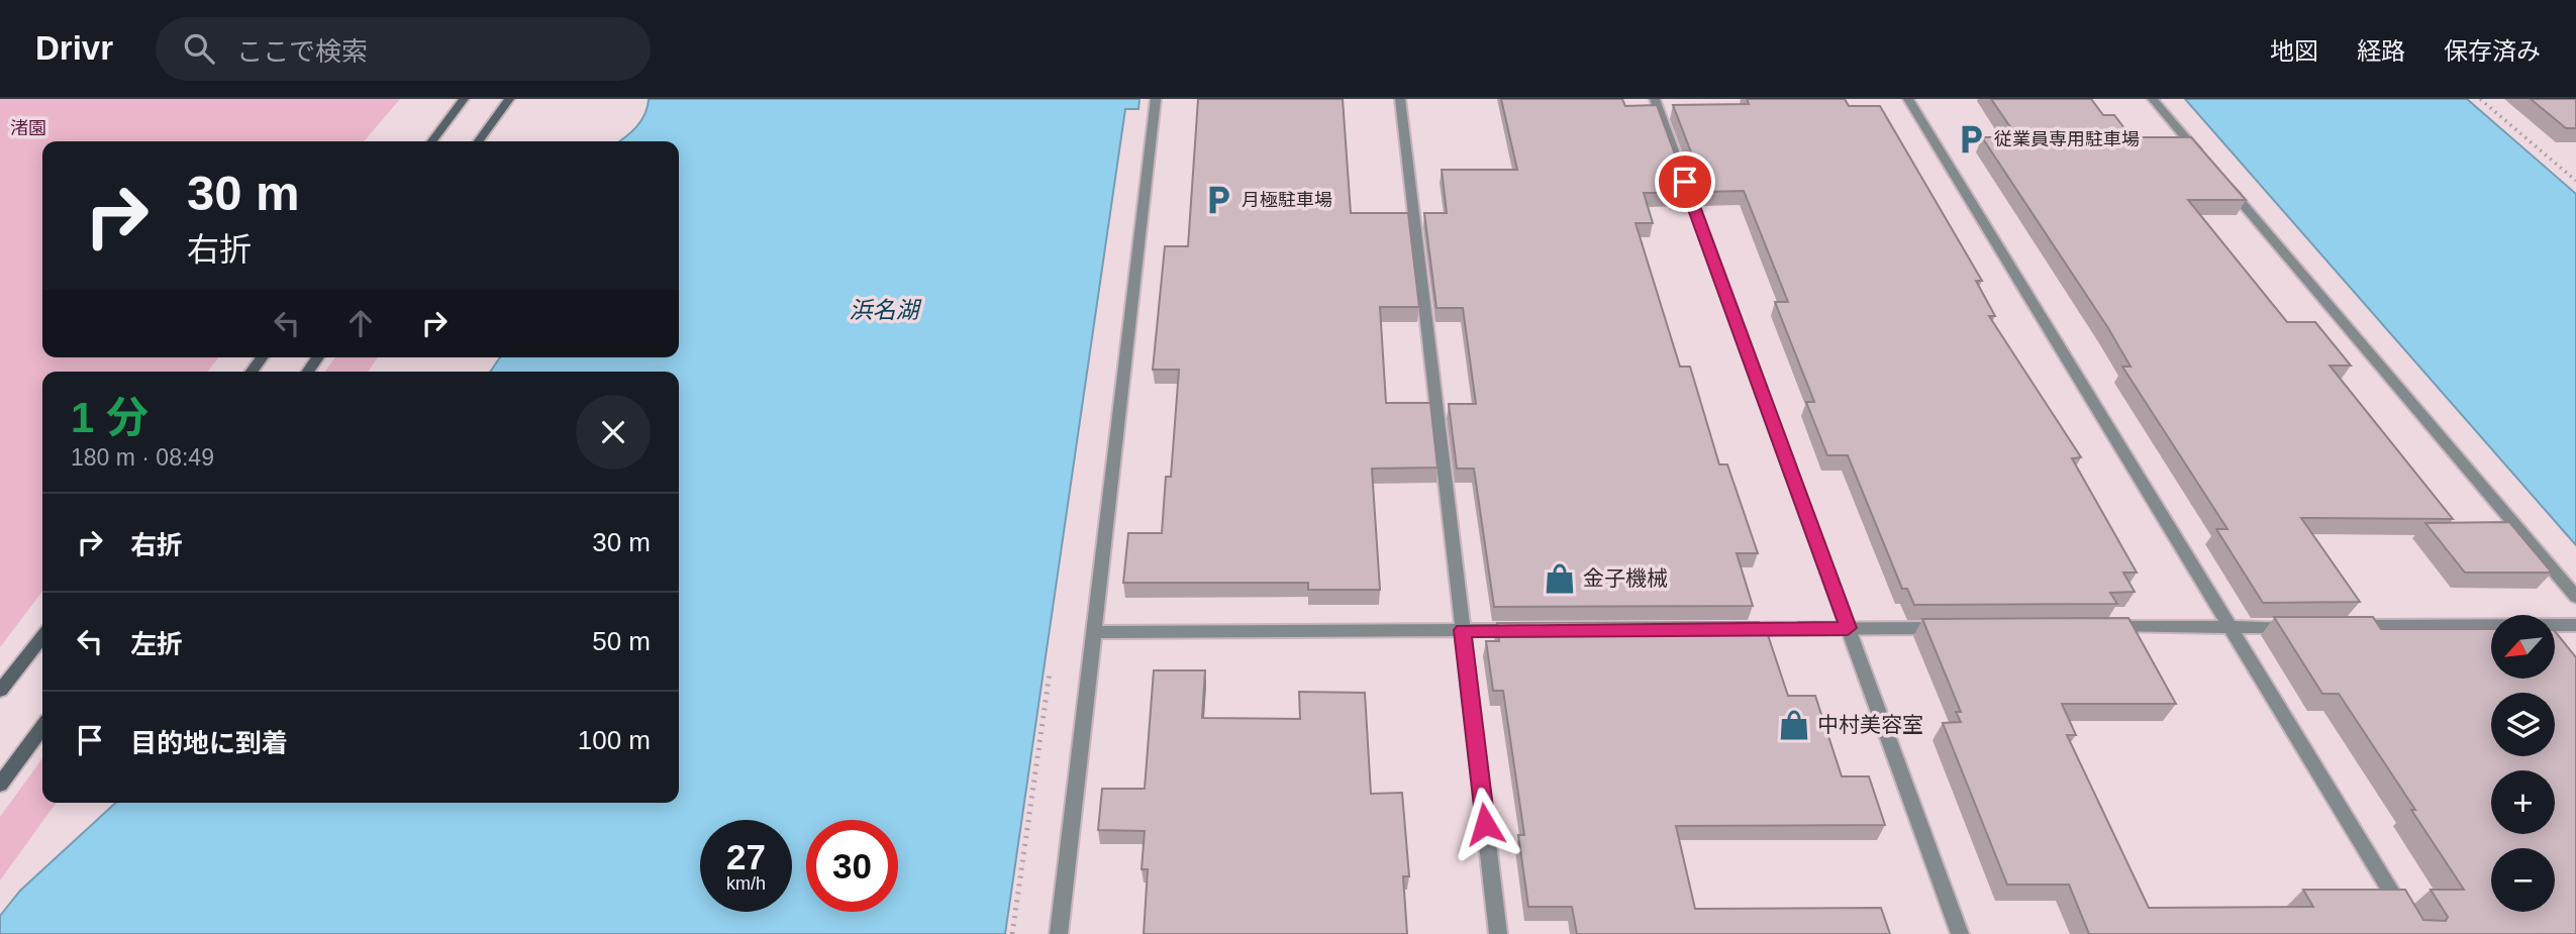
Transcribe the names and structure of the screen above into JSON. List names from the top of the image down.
{
  "water": ["浜名湖"],
  "parks": ["渚園"],
  "places": {
    "parking": ["従業員専用駐車場", "月極駐車場"],
    "shop": ["金子機械", "中村美容室"]
  },
  "north": "bottom left",
  "page": {
    "header": "Drivr",
    "search": "ここで検索",
    "nav": ["地図", "経路", "保存済み"],
    "turn": ["30 m", "右折"],
    "heading": ["1 分", "180 m · 08:49"],
    "list": [
      {
        "name": "右折",
        "value": "30 m"
      },
      {
        "name": "左折",
        "value": "50 m"
      },
      {
        "name": "目的地に到着",
        "value": "100 m"
      }
    ],
    "map_buttons": ["+", "−"],
    "speed": "27 km/h",
    "limit": "30"
  }
}
